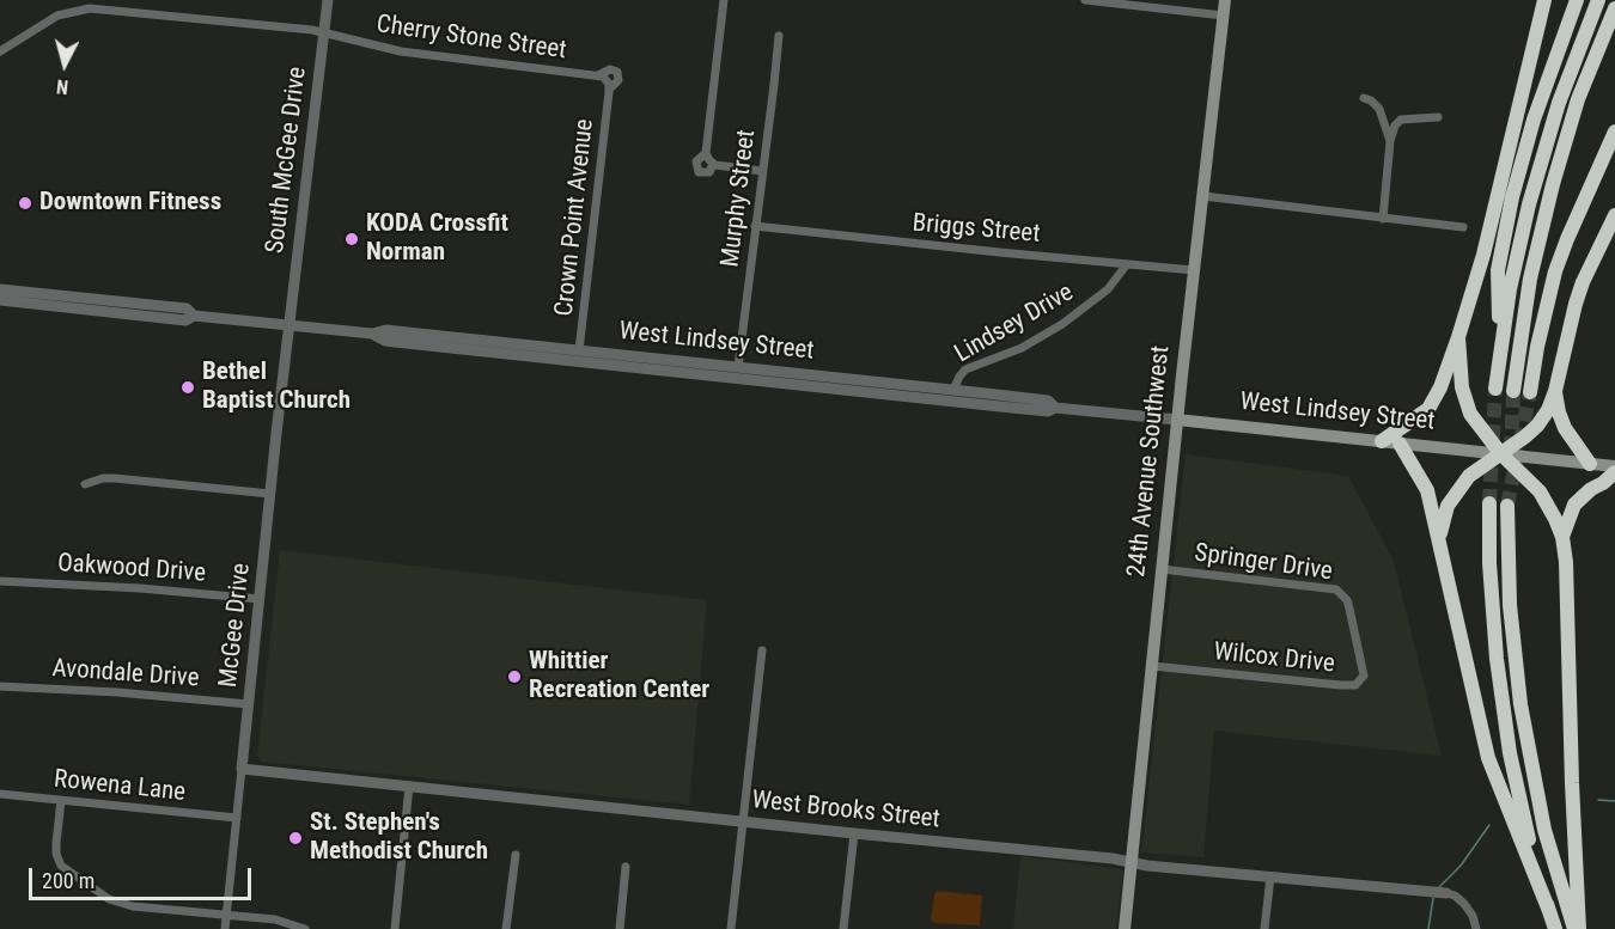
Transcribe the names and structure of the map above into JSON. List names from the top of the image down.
{
  "streets": {
    "main road": ["West Lindsey Street", "24th Avenue Southwest"],
    "street": [
      "Cherry Stone Street",
      "South McGee Drive",
      "Murphy Street",
      "Crown Point Avenue",
      "Briggs Street",
      "Lindsey Drive",
      "Springer Drive",
      "Oakwood Drive",
      "McGee Drive",
      "Wilcox Drive",
      "Avondale Drive",
      "Rowena Lane",
      "West Brooks Street"
    ]
  },
  "crossings": [
    ["Cherry Stone Street", "South McGee Drive"],
    ["Cherry Stone Street", "Crown Point Avenue"],
    ["South McGee Drive", "West Lindsey Street"],
    ["South McGee Drive", "McGee Drive"],
    ["Murphy Street", "Briggs Street"],
    ["Murphy Street", "West Lindsey Street"],
    ["Crown Point Avenue", "West Lindsey Street"],
    ["Briggs Street", "Lindsey Drive"],
    ["Briggs Street", "24th Avenue Southwest"],
    ["Lindsey Drive", "West Lindsey Street"],
    ["West Lindsey Street", "24th Avenue Southwest"],
    ["West Lindsey Street", "McGee Drive"],
    ["24th Avenue Southwest", "Springer Drive"],
    ["24th Avenue Southwest", "Wilcox Drive"],
    ["24th Avenue Southwest", "West Brooks Street"],
    ["Springer Drive", "Wilcox Drive"],
    ["Oakwood Drive", "McGee Drive"],
    ["McGee Drive", "Avondale Drive"],
    ["McGee Drive", "Rowena Lane"],
    ["McGee Drive", "West Brooks Street"]
  ],
  "places": [
    "Downtown Fitness",
    "KODA Crossfit Norman",
    "Bethel Baptist Church",
    "Whittier Recreation Center",
    "St. Stephen's Methodist Church"
  ],
  "scale_bar": "200 m",
  "north": "bottom"
}
